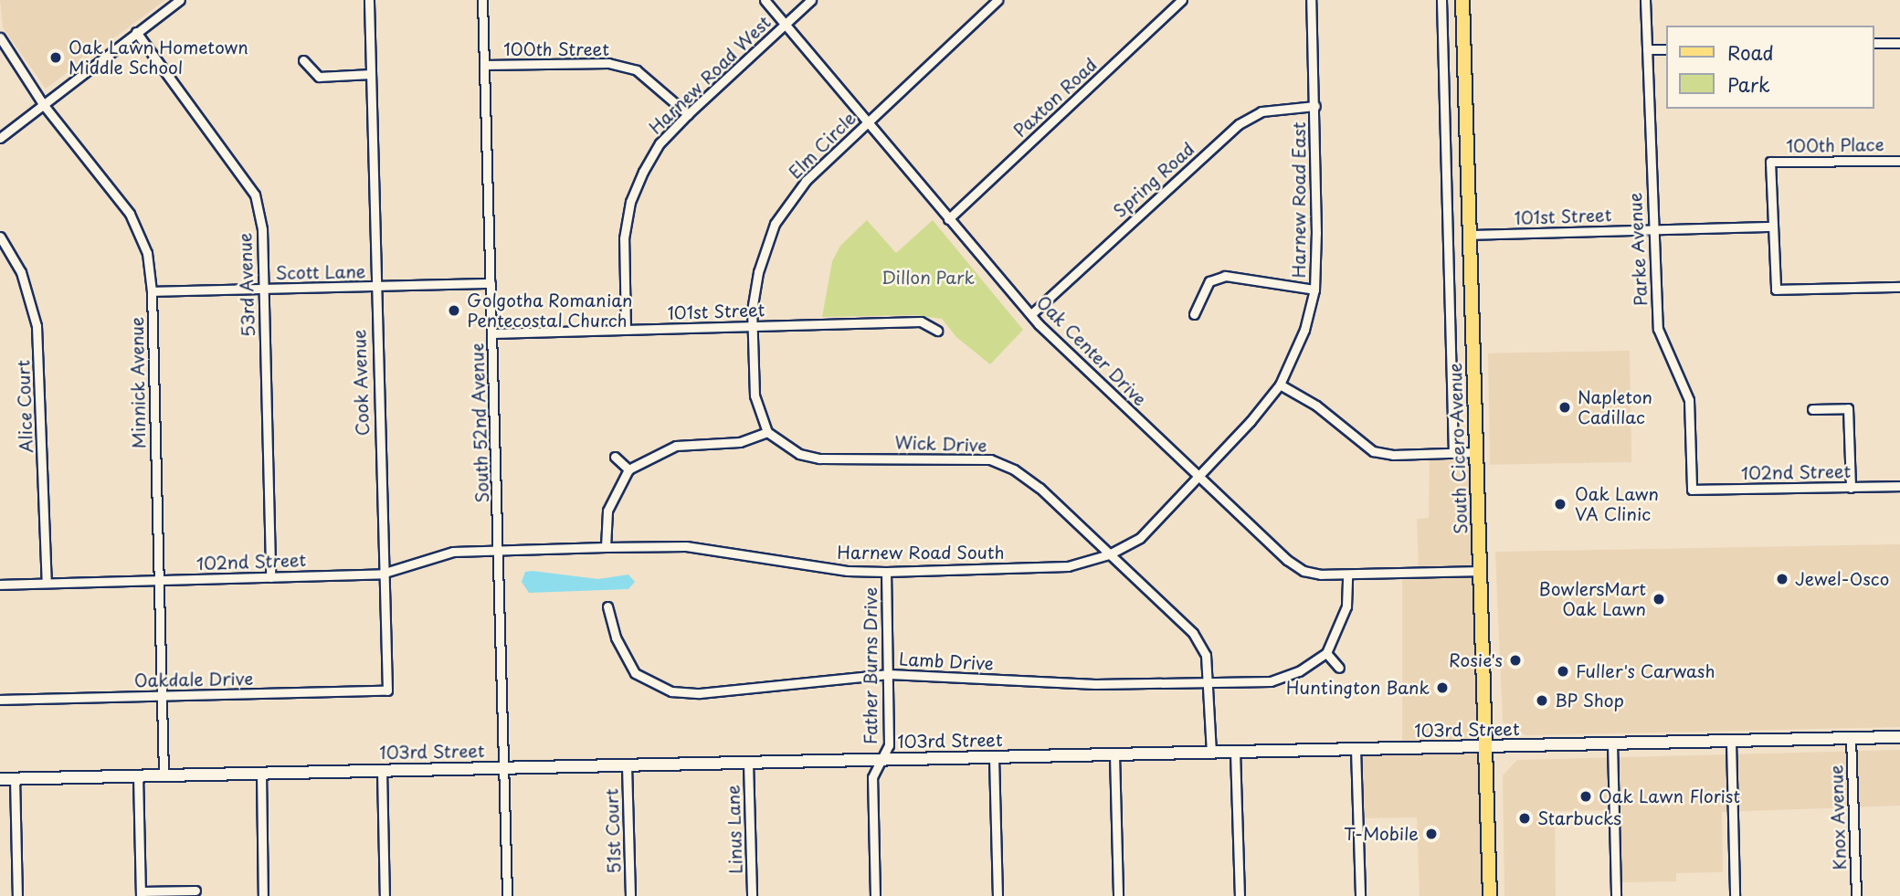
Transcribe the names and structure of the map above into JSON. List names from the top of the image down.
{
  "streets": {
    "main road": ["South Cicero Avenue", "103rd Street"],
    "street": [
      "100th Street",
      "Harnew Road West",
      "Paxton Road",
      "Elm Circle",
      "100th Place",
      "Spring Road",
      "Harnew Road East",
      "101st Street",
      "Parke Avenue",
      "Scott Lane",
      "53rd Avenue",
      "Oak Center Drive",
      "Minnick Avenue",
      "Cook Avenue",
      "Alice Court",
      "South 52nd Avenue",
      "Wick Drive",
      "102nd Street",
      "Harnew Road South",
      "Lamb Drive",
      "Father Burns Drive",
      "Oakdale Drive",
      "Knox Avenue",
      "Linus Lane",
      "51st Court"
    ]
  },
  "crossings": [
    ["100th Street", "Harnew Road West"],
    ["100th Street", "South 52nd Avenue"],
    ["Harnew Road West", "101st Street"],
    ["Harnew Road West", "Oak Center Drive"],
    ["Paxton Road", "Oak Center Drive"],
    ["Elm Circle", "101st Street"],
    ["Elm Circle", "Oak Center Drive"],
    ["Elm Circle", "Wick Drive"],
    ["100th Place", "101st Street"],
    ["Spring Road", "Harnew Road East"],
    ["Spring Road", "Oak Center Drive"],
    ["Harnew Road East", "Oak Center Drive"],
    ["Harnew Road East", "Harnew Road South"],
    ["101st Street", "Parke Avenue"],
    ["101st Street", "South 52nd Avenue"],
    ["101st Street", "South Cicero Avenue"],
    ["Parke Avenue", "102nd Street"],
    ["Scott Lane", "53rd Avenue"],
    ["Scott Lane", "Minnick Avenue"],
    ["Scott Lane", "Cook Avenue"],
    ["Scott Lane", "South 52nd Avenue"],
    ["53rd Avenue", "102nd Street"],
    ["Oak Center Drive", "South Cicero Avenue"],
    ["Oak Center Drive", "Harnew Road South"],
    ["Minnick Avenue", "102nd Street"],
    ["Minnick Avenue", "Oakdale Drive"],
    ["Minnick Avenue", "103rd Street"],
    ["Cook Avenue", "102nd Street"],
    ["Cook Avenue", "Oakdale Drive"],
    ["Alice Court", "102nd Street"],
    ["South 52nd Avenue", "102nd Street"],
    ["South 52nd Avenue", "Harnew Road South"],
    ["South 52nd Avenue", "103rd Street"],
    ["Wick Drive", "Harnew Road South"],
    ["Wick Drive", "Lamb Drive"],
    ["Wick Drive", "103rd Street"],
    ["South Cicero Avenue", "103rd Street"],
    ["102nd Street", "Harnew Road South"],
    ["Harnew Road South", "Father Burns Drive"],
    ["Lamb Drive", "Father Burns Drive"],
    ["Father Burns Drive", "103rd Street"],
    ["103rd Street", "Knox Avenue"],
    ["103rd Street", "Linus Lane"],
    ["103rd Street", "51st Court"]
  ],
  "parks": ["Dillon Park"],
  "places": [
    "Oak Lawn Hometown Middle School",
    "Golgotha Romanian Pentecostal Church",
    "Napleton Cadillac",
    "Oak Lawn VA Clinic",
    "Jewel-Osco",
    "BowlersMart Oak Lawn",
    "Rosie's",
    "Fuller's Carwash",
    "Huntington Bank",
    "BP Shop",
    "Oak Lawn Florist",
    "Starbucks",
    "T-Mobile"
  ],
  "legend": ["Road", "Park"]
}
